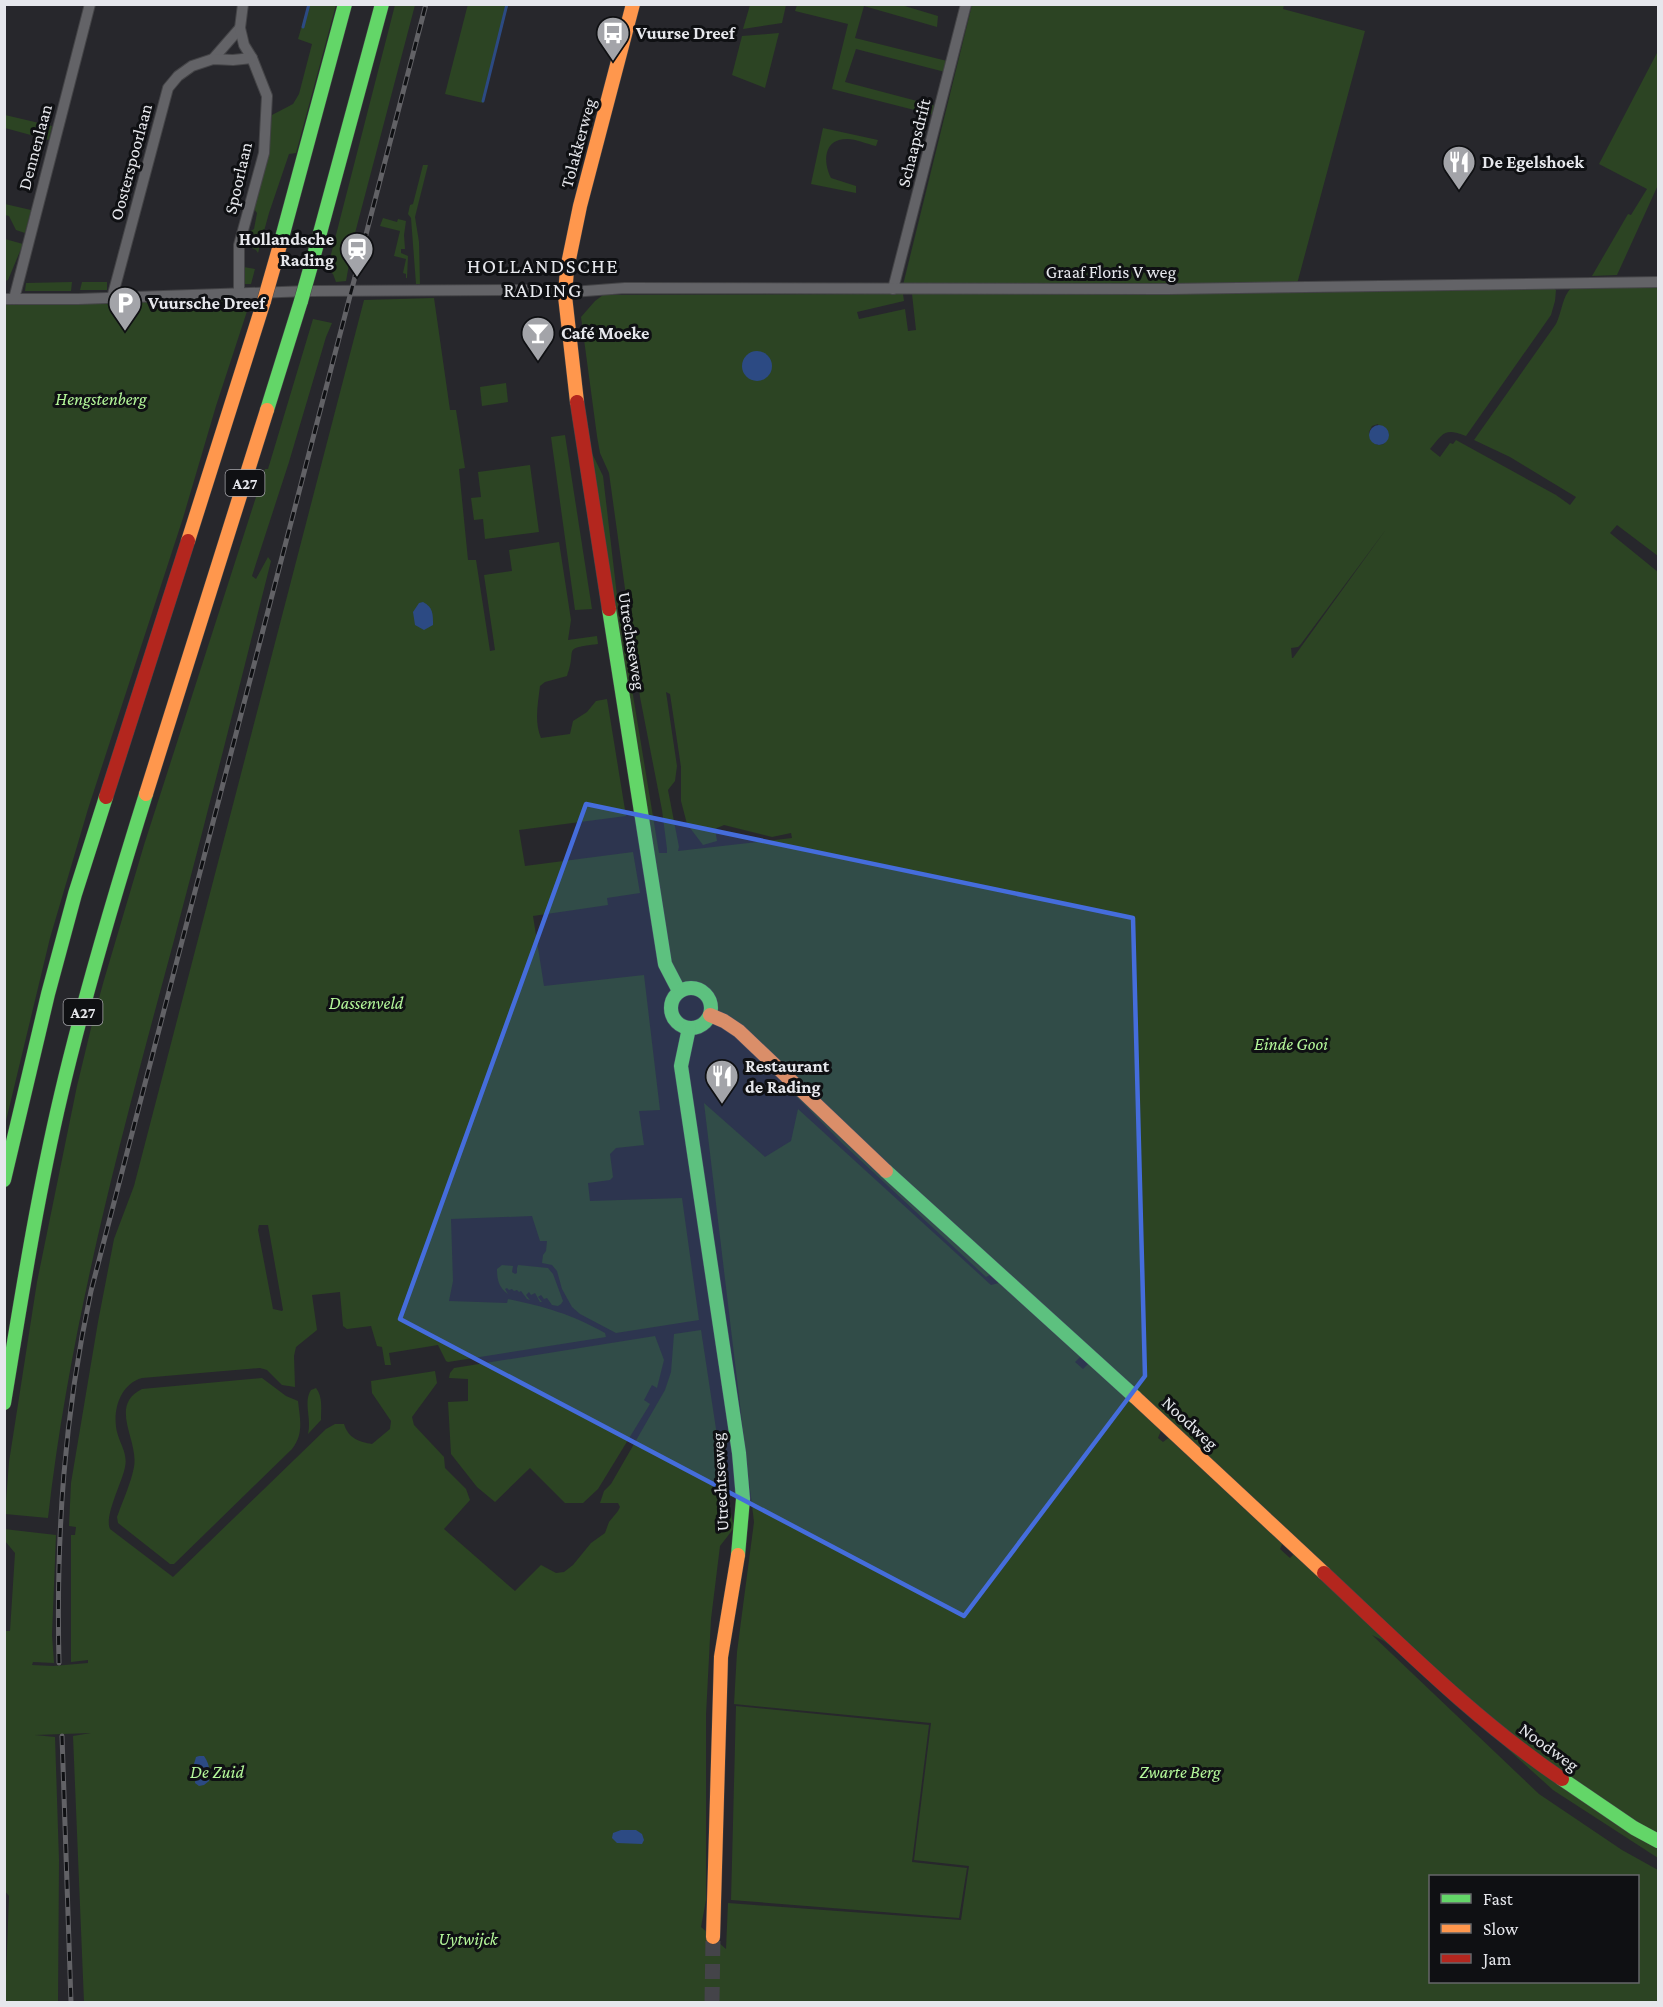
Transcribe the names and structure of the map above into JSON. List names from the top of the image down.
{
  "streets": {
    "main road": [
      "Tolakkerweg",
      "A27",
      "Utrechtseweg",
      "Noodweg"
    ],
    "street": [
      "Schaapsdrift",
      "Dennenlaan",
      "Oosterspoorlaan",
      "Spoorlaan",
      "Graaf Floris V weg"
    ]
  },
  "crossings": [
    ["Tolakkerweg", "Graaf Floris V weg"],
    ["Tolakkerweg", "Utrechtseweg"],
    ["Schaapsdrift", "Graaf Floris V weg"],
    ["Oosterspoorlaan", "Spoorlaan"],
    ["Graaf Floris V weg", "Utrechtseweg"],
    ["Utrechtseweg", "Noodweg"]
  ],
  "districts": ["HOLLANDSCHE RADING"],
  "parks": [
    "Hengstenberg",
    "Dassenveld",
    "Einde Gooi",
    "De Zuid",
    "Zwarte Berg",
    "Uytwijck"
  ],
  "places": {
    "bus stop": ["Vuurse Dreef"],
    "restaurant": ["De Egelshoek", "Restaurant de Rading"],
    "station": ["Hollandsche Rading"],
    "parking": ["Vuursche Dreef"],
    "bar": ["Café Moeke"]
  },
  "legend": ["Fast", "Slow", "Jam"]
}
